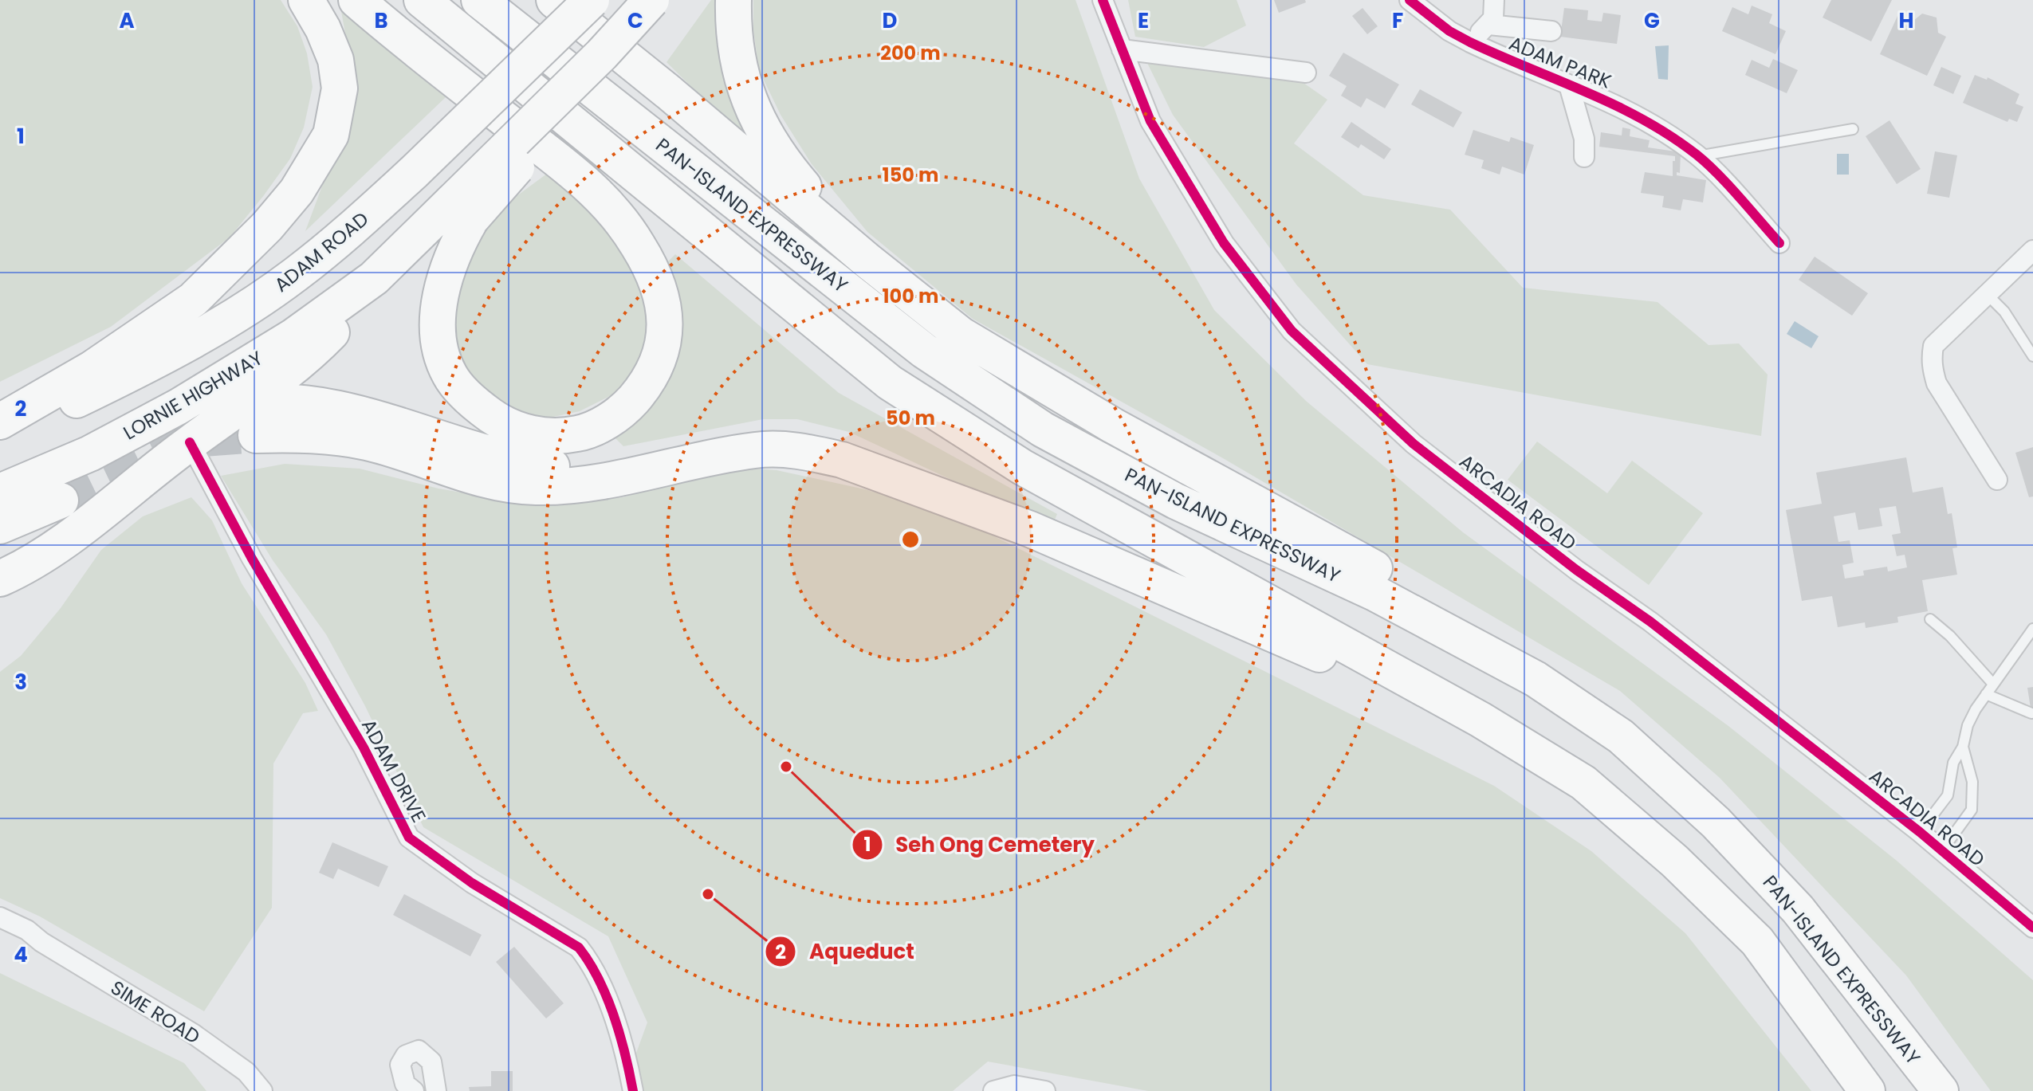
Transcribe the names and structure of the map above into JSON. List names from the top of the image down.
{
  "streets": {
    "highway": ["PAN-ISLAND EXPRESSWAY", "ADAM ROAD", "LORNIE HIGHWAY"],
    "street": [
      "ADAM PARK",
      "ARCADIA ROAD",
      "ADAM DRIVE",
      "SIME ROAD"
    ]
  },
  "places": ["Seh Ong Cemetery", "Aqueduct"],
  "grid": {
    "columns": [
      "A",
      "B",
      "C",
      "D",
      "E",
      "F",
      "G",
      "H"
    ],
    "rows": [
      "1",
      "2",
      "3",
      "4"
    ]
  },
  "rings": [
    "200 m",
    "150 m",
    "100 m",
    "50 m"
  ]
}
